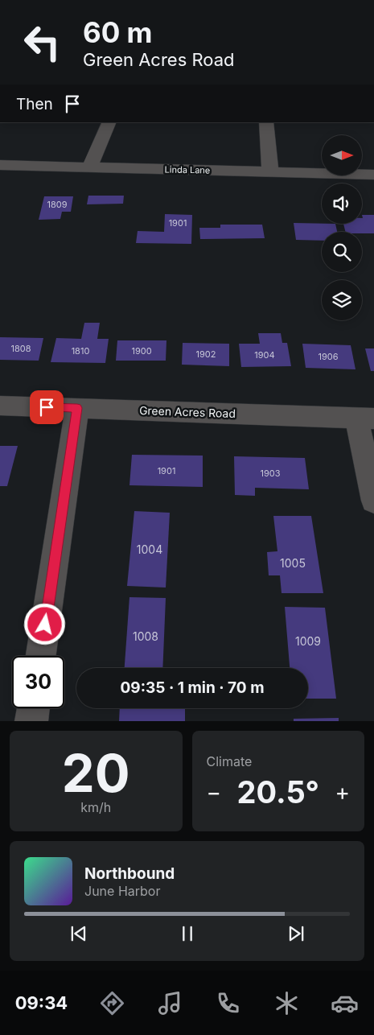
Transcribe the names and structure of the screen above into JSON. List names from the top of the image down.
{
  "streets": {
    "street": ["Linda Lane", "Green Acres Road"]
  },
  "house_numbers": [
    "1809",
    "1901",
    "1808",
    "1810",
    "1900",
    "1902",
    "1904",
    "1906",
    "1901",
    "1903",
    "1004",
    "1005",
    "1008",
    "1009"
  ],
  "north": "right",
  "page": {
    "turn": ["60 m", "Green Acres Road"],
    "then": "Then",
    "limit": "30",
    "trip": "09:35 · 1 min · 70 m",
    "tile": [
      ["20", "km/h"],
      "Climate"
    ],
    "heat": ["−", "20.5°", "+"],
    "song": ["Northbound", "June Harbor"],
    "tabs": "09:34"
  }
}
